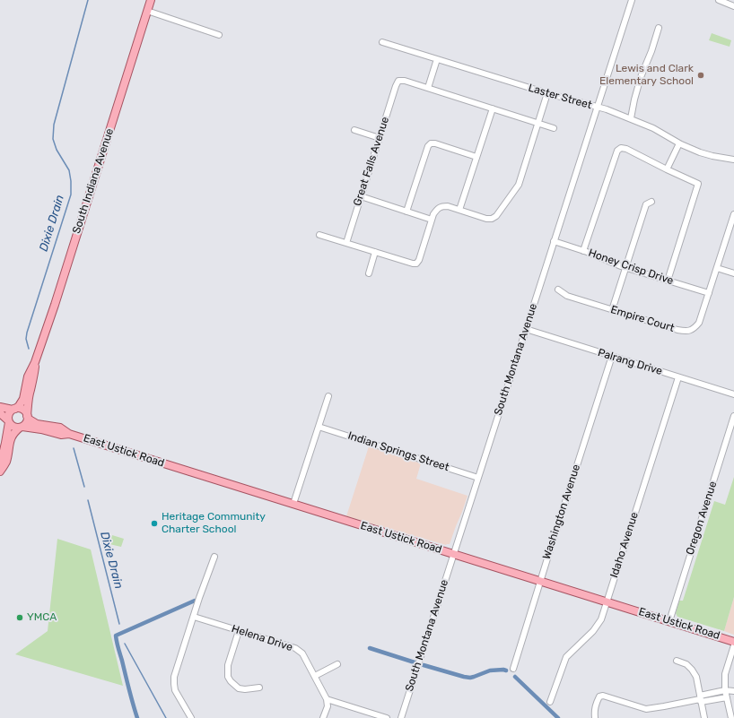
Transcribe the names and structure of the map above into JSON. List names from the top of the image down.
{
  "streets": {
    "main road": ["South Indiana Avenue", "East Ustick Road"],
    "street": [
      "Laster Street",
      "Great Falls Avenue",
      "Honey Crisp Drive",
      "Empire Court",
      "South Montana Avenue",
      "Palrang Drive",
      "Indian Springs Street",
      "Washington Avenue",
      "Oregon Avenue",
      "Idaho Avenue",
      "Helena Drive"
    ]
  },
  "crossings": [
    ["Laster Street", "South Montana Avenue"],
    ["South Indiana Avenue", "East Ustick Road"],
    ["Honey Crisp Drive", "Empire Court"],
    ["Honey Crisp Drive", "South Montana Avenue"],
    ["South Montana Avenue", "Palrang Drive"],
    ["South Montana Avenue", "East Ustick Road"],
    ["South Montana Avenue", "Indian Springs Street"],
    ["Palrang Drive", "Washington Avenue"],
    ["Palrang Drive", "Idaho Avenue"],
    ["East Ustick Road", "Washington Avenue"],
    ["East Ustick Road", "Oregon Avenue"],
    ["East Ustick Road", "Idaho Avenue"]
  ],
  "water": ["Dixie Drain"],
  "places": ["Lewis and Clark Elementary School", "Heritage Community Charter School", "YMCA"]
}
